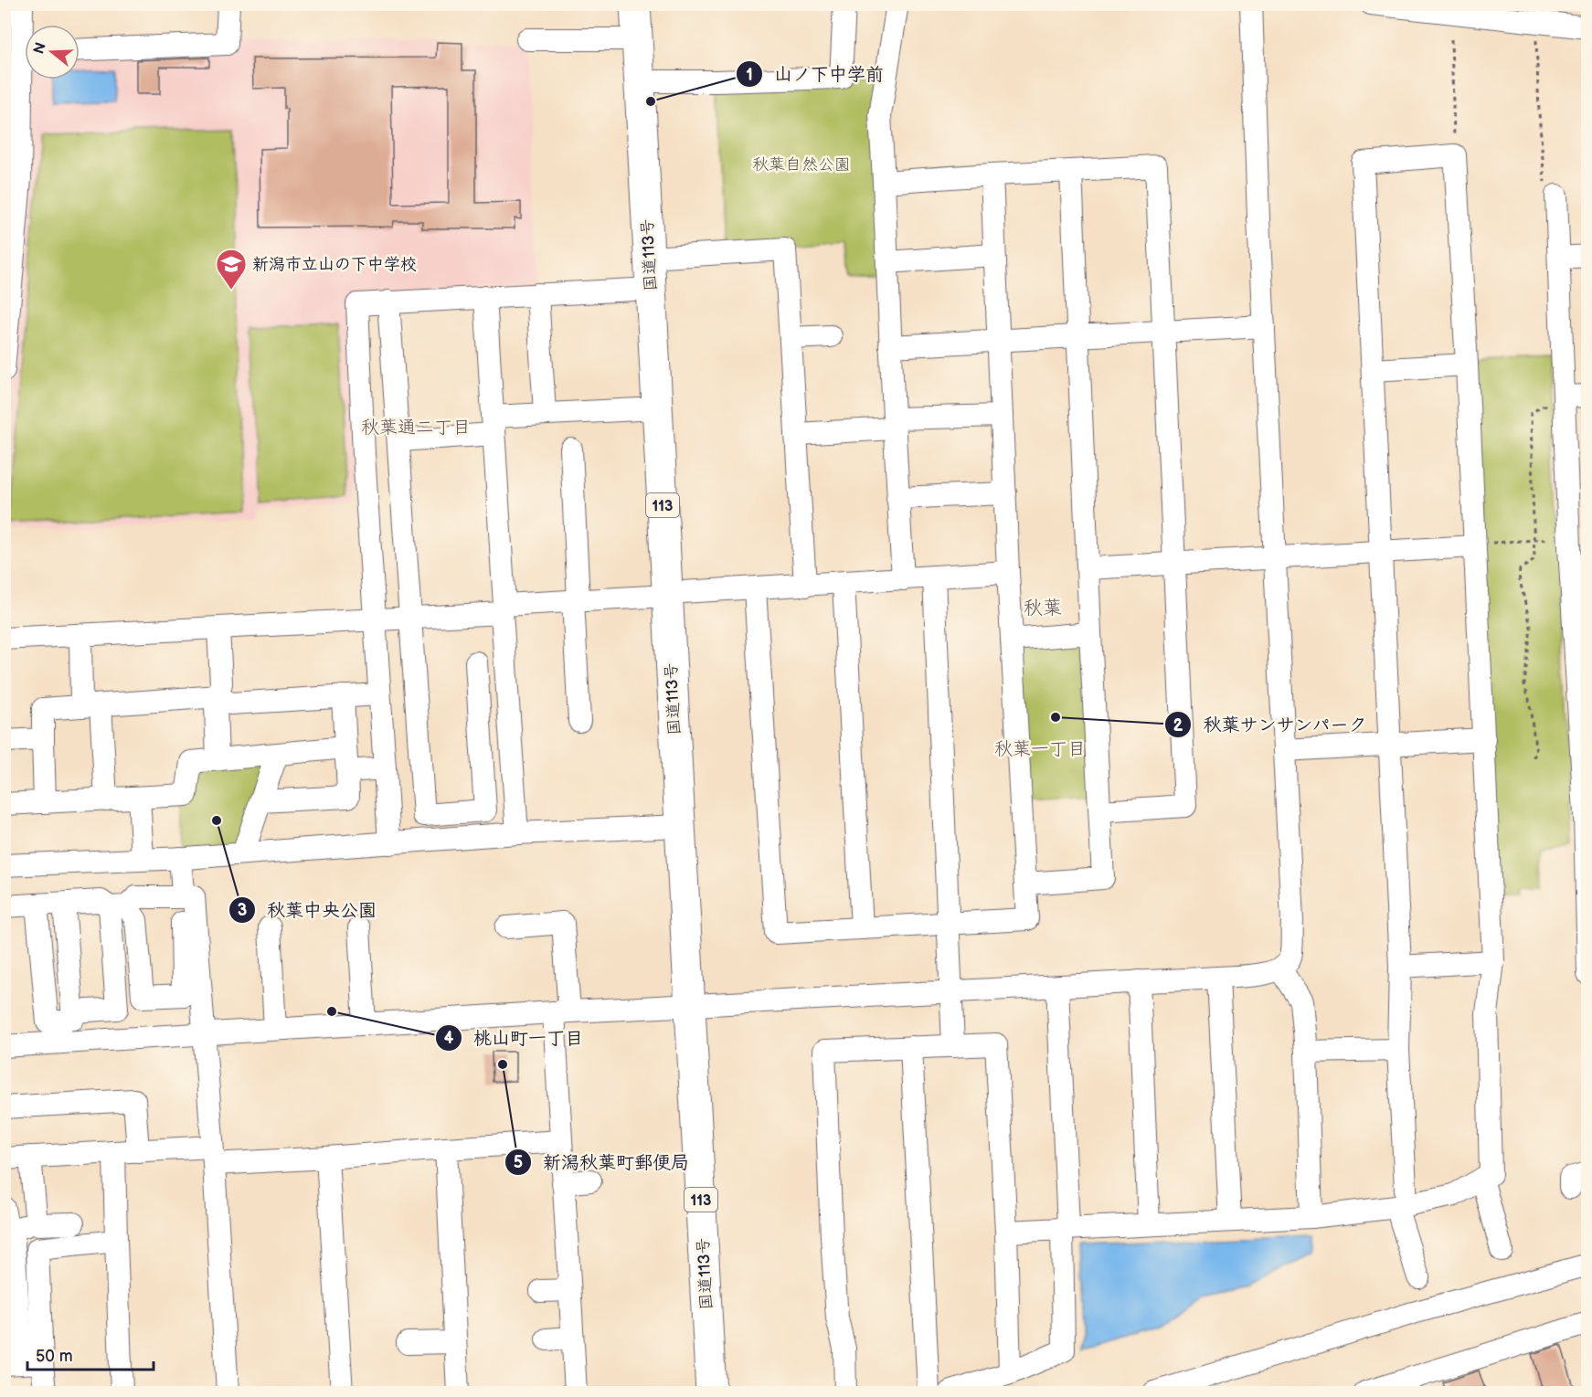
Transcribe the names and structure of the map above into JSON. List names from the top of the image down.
{
  "streets": {
    "highway": ["国道113号", "113"]
  },
  "districts": ["秋葉通二丁目", "秋葉", "秋葉一丁目"],
  "parks": ["秋葉自然公園"],
  "places": {
    "other": [
      "山ノ下中学前",
      "秋葉サンサンパーク",
      "秋葉中央公園",
      "桃山町一丁目",
      "新潟秋葉町郵便局"
    ],
    "school or university": ["新潟市立山の下中学校"]
  },
  "scale_bar": "50 m",
  "north": "left"
}
